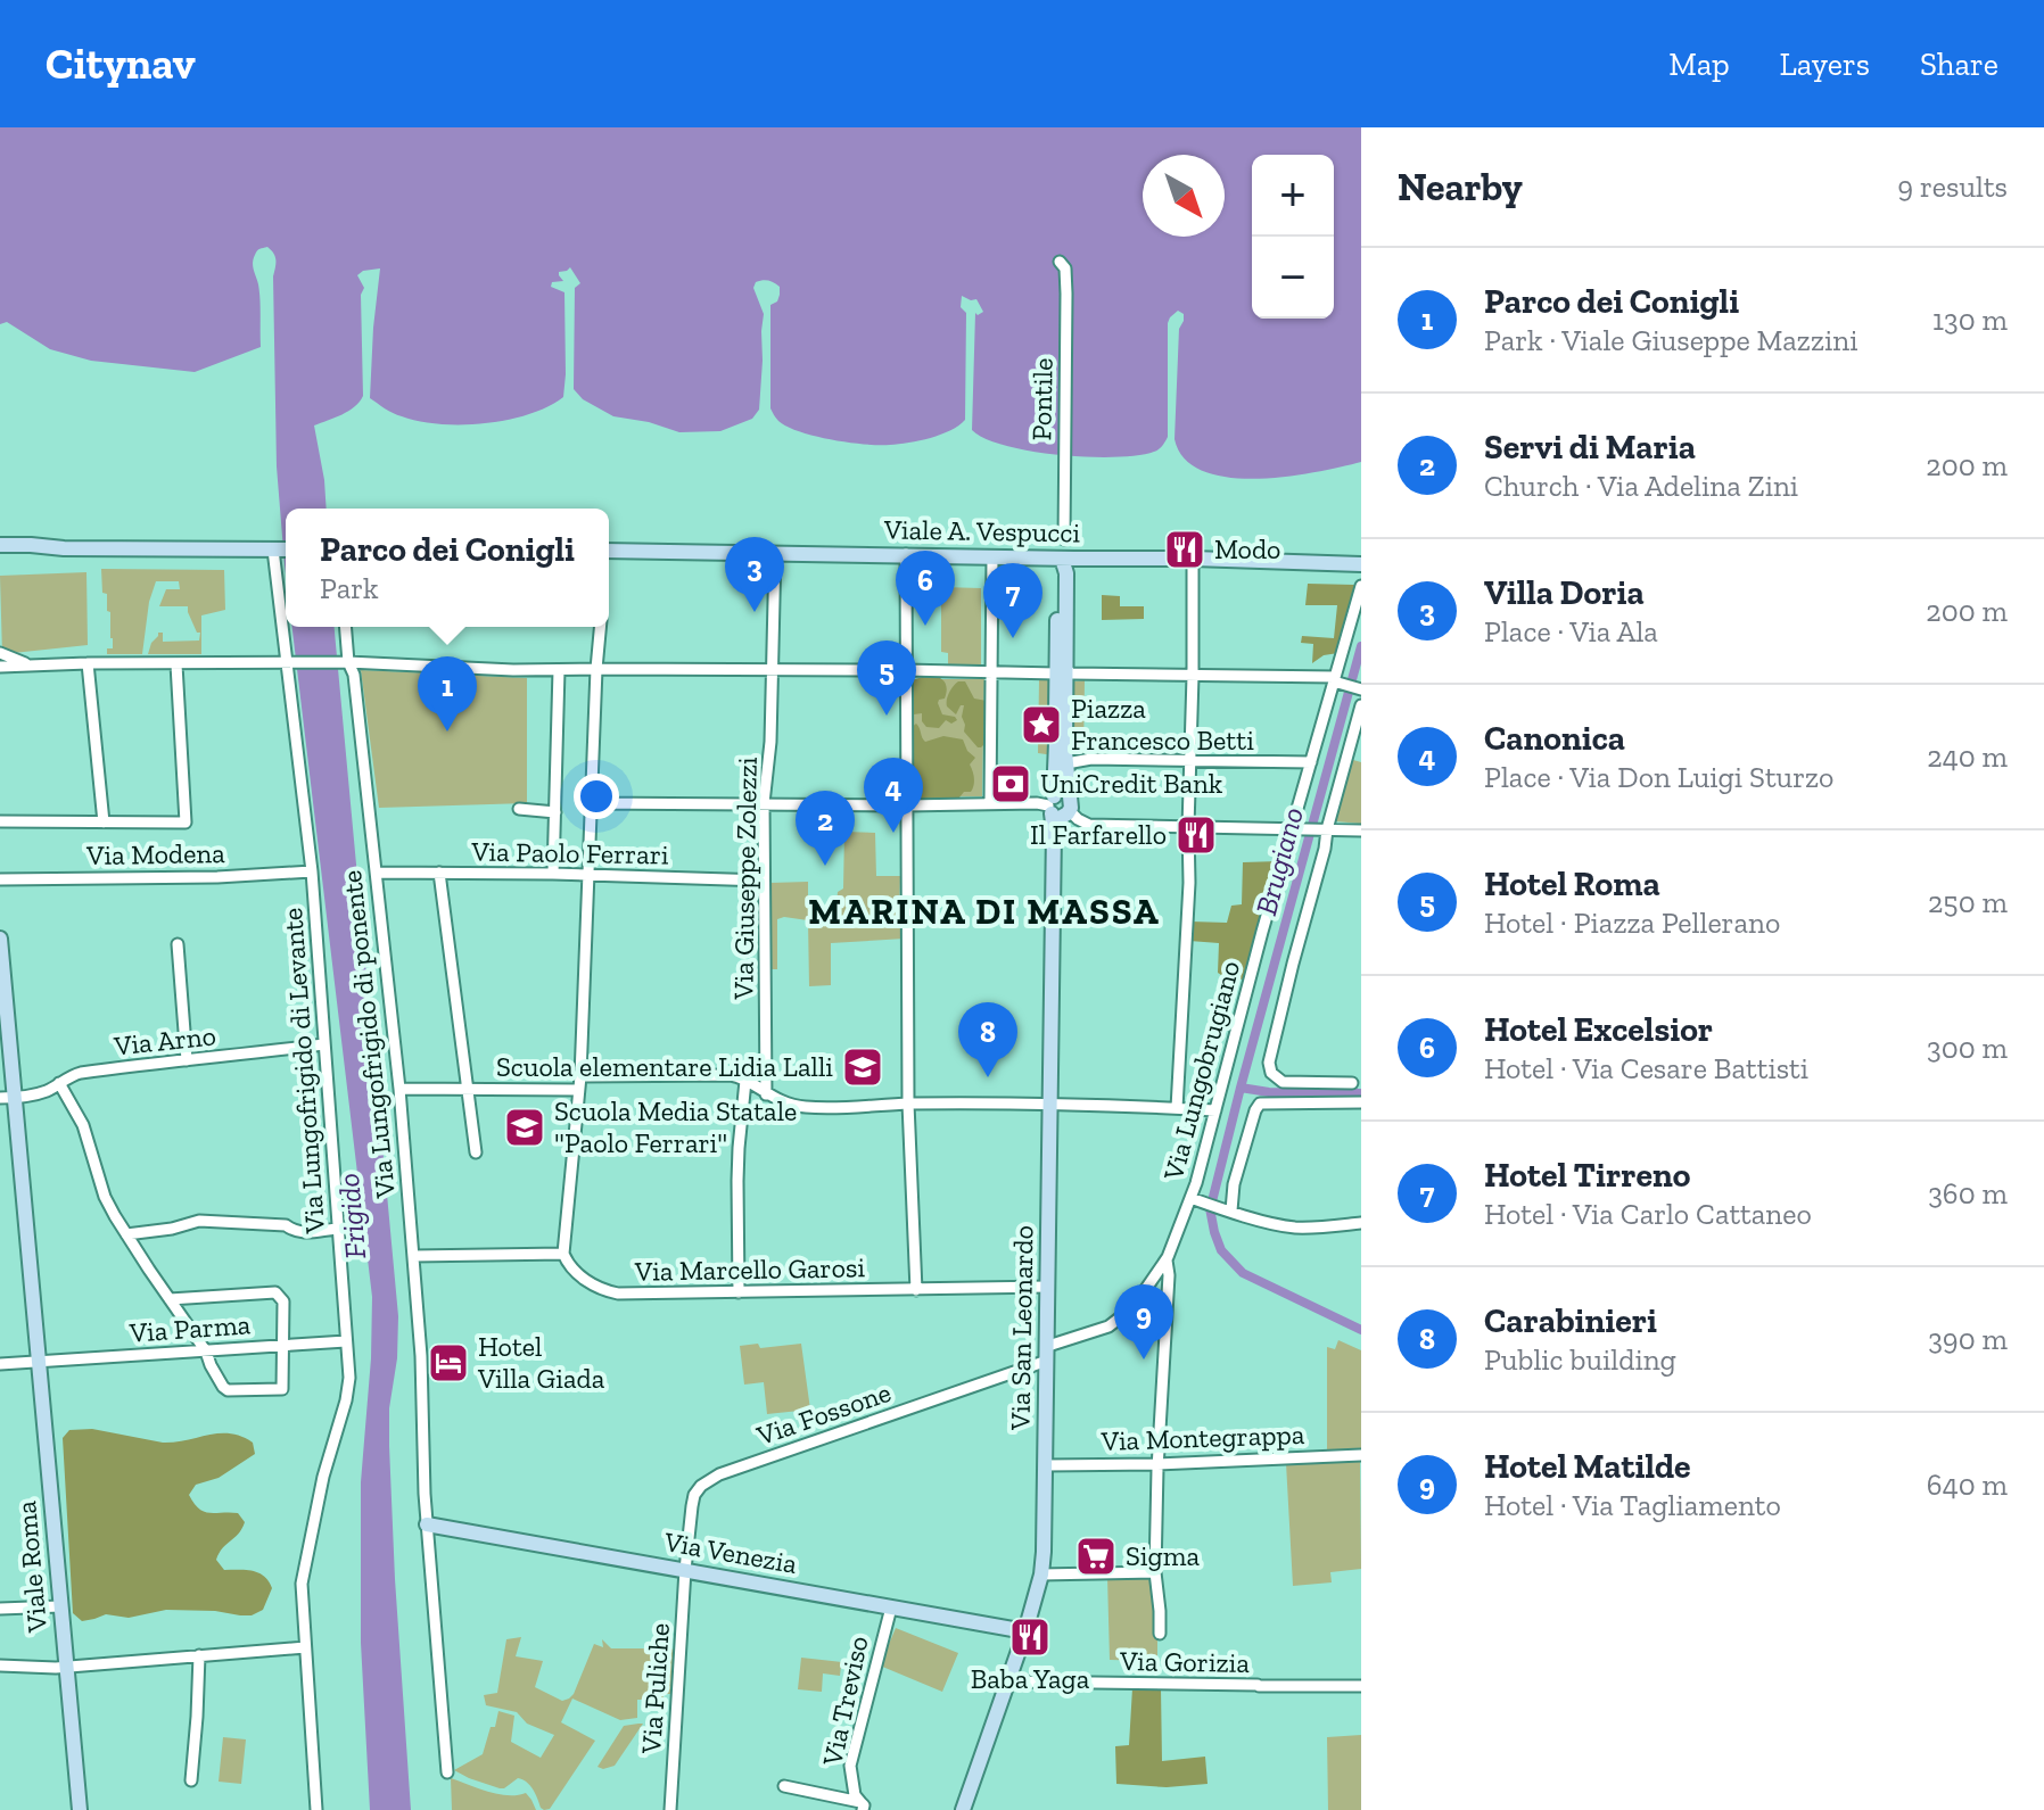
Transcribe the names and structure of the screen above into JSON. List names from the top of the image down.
{
  "streets": {
    "main road": [
      "Viale A. Vespucci",
      "Via San Leonardo",
      "Via Venezia",
      "Viale Roma"
    ],
    "street": [
      "Pontile",
      "Via Paolo Ferrari",
      "Via Modena",
      "Via Giuseppe Zolezzi",
      "Via Lungofrigido di ponente",
      "Via Arno",
      "Via Lungofrigido di Levante",
      "Via Lungobrugiano",
      "Via Marcello Garosi",
      "Via Parma",
      "Via Fossone",
      "Via Montegrappa",
      "Via Gorizia",
      "Via Puliche",
      "Via Treviso"
    ]
  },
  "crossings": [
    ["Viale A. Vespucci", "Via Giuseppe Zolezzi"],
    ["Via Paolo Ferrari", "Via Giuseppe Zolezzi"],
    ["Via Paolo Ferrari", "Via Lungofrigido di ponente"],
    ["Via Modena", "Via Lungofrigido di Levante"],
    ["Via Lungofrigido di ponente", "Via Venezia"],
    ["Via Arno", "Via Lungofrigido di Levante"],
    ["Via Arno", "Viale Roma"],
    ["Via Lungofrigido di Levante", "Via Parma"],
    ["Via Lungobrugiano", "Via San Leonardo"],
    ["Via Lungobrugiano", "Via Fossone"],
    ["Via Marcello Garosi", "Via San Leonardo"],
    ["Via San Leonardo", "Via Fossone"],
    ["Via San Leonardo", "Via Montegrappa"],
    ["Via San Leonardo", "Via Venezia"],
    ["Via San Leonardo", "Via Gorizia"],
    ["Via Parma", "Viale Roma"],
    ["Via Fossone", "Via Venezia"],
    ["Via Fossone", "Via Puliche"],
    ["Via Venezia", "Via Puliche"],
    ["Via Venezia", "Via Treviso"]
  ],
  "districts": ["MARINA DI MASSA"],
  "water": ["Brugiano", "Frigido"],
  "places": {
    "restaurant": ["Modo", "Il Farfarello", "Baba Yaga"],
    "place": ["Piazza Francesco Betti"],
    "bank": ["UniCredit Bank"],
    "school or university": ["Scuola elementare Lidia Lalli", "Scuola Media Statale \"Paolo Ferrari\""],
    "hotel": ["Hotel Villa Giada"],
    "supermarket": ["Sigma"]
  },
  "north": "bottom right",
  "page": {
    "header": "Citynav",
    "nav": ["Map", "Layers", "Share"],
    "heading": ["Nearby", "9 results"],
    "map_buttons": ["+", "−"],
    "list": [
      {
        "mark": "1",
        "name": "Parco dei Conigli",
        "note": "Park · Viale Giuseppe Mazzini",
        "value": "130 m"
      },
      {
        "mark": "2",
        "name": "Servi di Maria",
        "note": "Church · Via Adelina Zini",
        "value": "200 m"
      },
      {
        "mark": "3",
        "name": "Villa Doria",
        "note": "Place · Via Ala",
        "value": "200 m"
      },
      {
        "mark": "4",
        "name": "Canonica",
        "note": "Place · Via Don Luigi Sturzo",
        "value": "240 m"
      },
      {
        "mark": "5",
        "name": "Hotel Roma",
        "note": "Hotel · Piazza Pellerano",
        "value": "250 m"
      },
      {
        "mark": "6",
        "name": "Hotel Excelsior",
        "note": "Hotel · Via Cesare Battisti",
        "value": "300 m"
      },
      {
        "mark": "7",
        "name": "Hotel Tirreno",
        "note": "Hotel · Via Carlo Cattaneo",
        "value": "360 m"
      },
      {
        "mark": "8",
        "name": "Carabinieri",
        "note": "Public building",
        "value": "390 m"
      },
      {
        "mark": "9",
        "name": "Hotel Matilde",
        "note": "Hotel · Via Tagliamento",
        "value": "640 m"
      }
    ],
    "popup": ["Parco dei Conigli", "Park"],
    "pins": [
      "3",
      "6",
      "7",
      "5",
      "1",
      "4",
      "2",
      "8",
      "9"
    ]
  }
}
